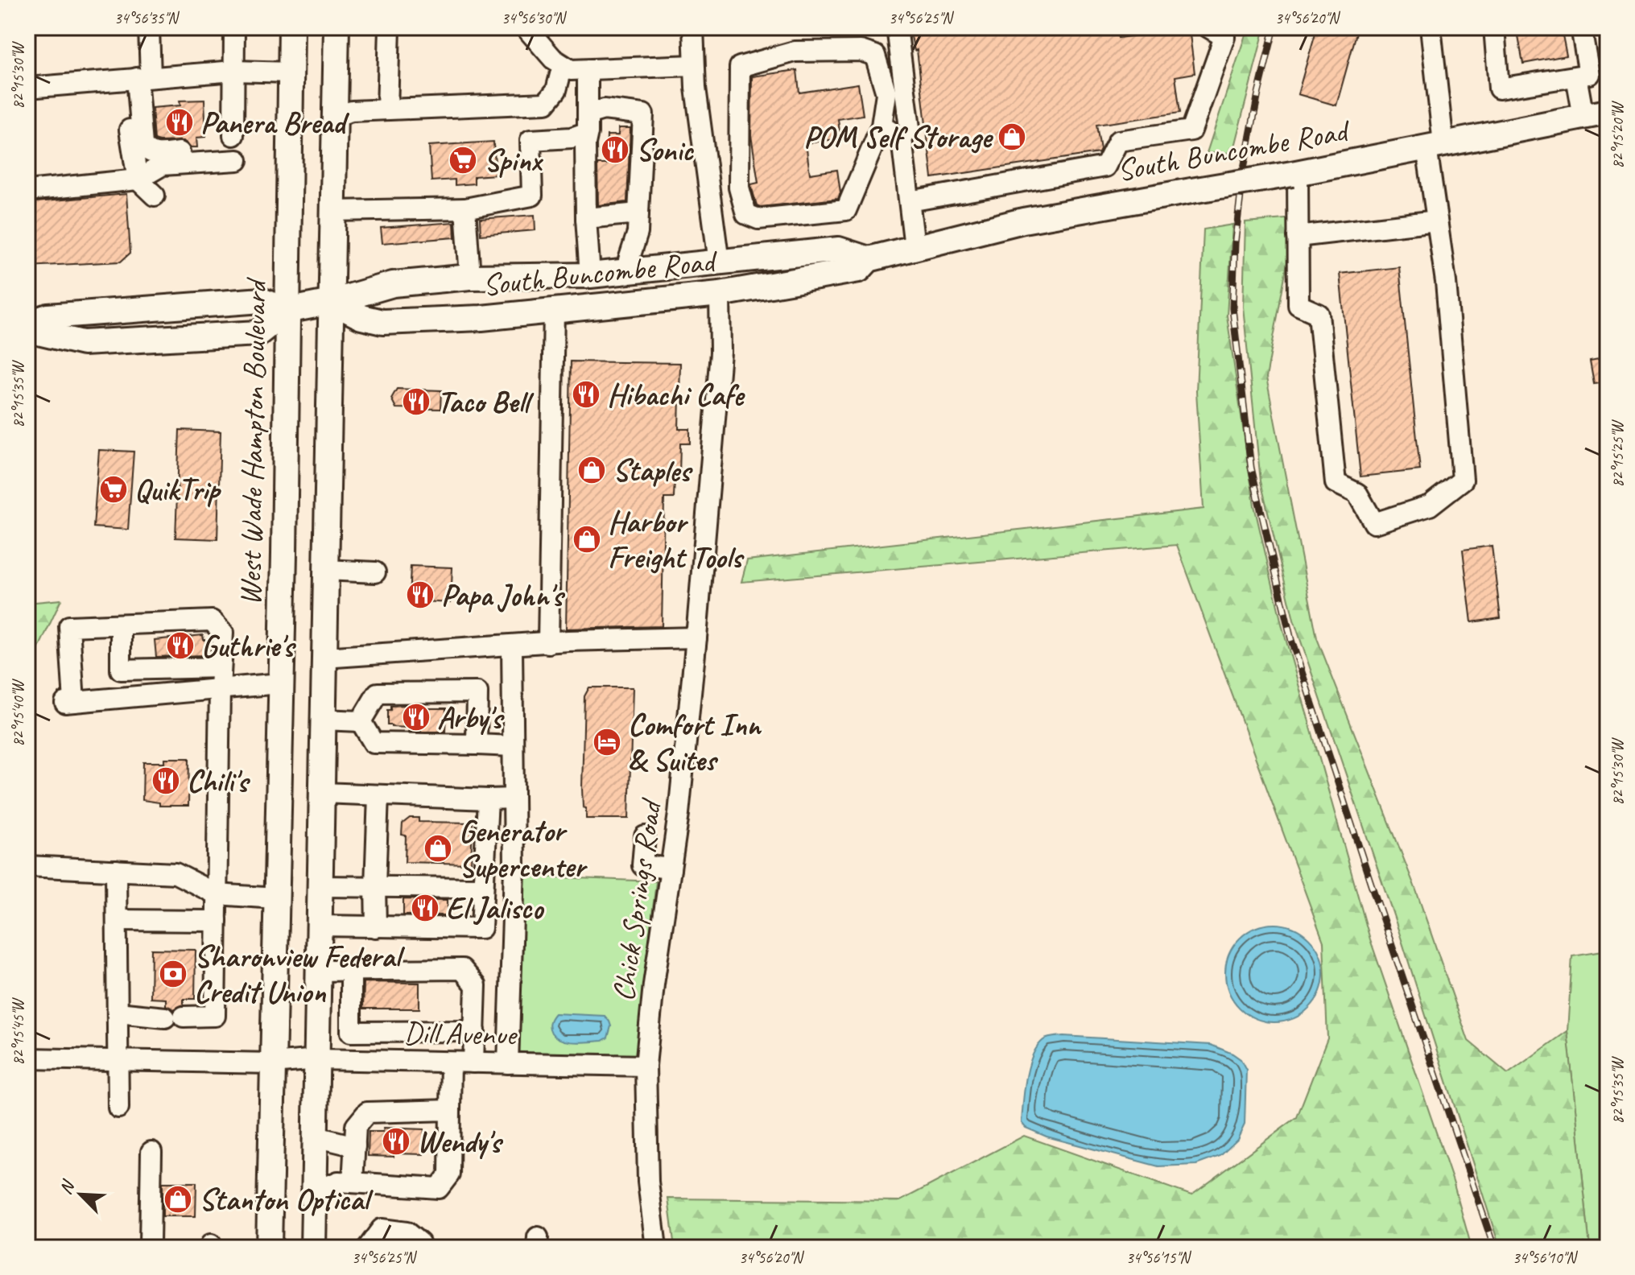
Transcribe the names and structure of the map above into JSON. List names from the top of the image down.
{
  "streets": {
    "main road": ["South Buncombe Road", "West Wade Hampton Boulevard"],
    "street": ["Chick Springs Road", "Dill Avenue"]
  },
  "crossings": [
    ["South Buncombe Road", "West Wade Hampton Boulevard"],
    ["South Buncombe Road", "Chick Springs Road"],
    ["West Wade Hampton Boulevard", "Dill Avenue"],
    ["Chick Springs Road", "Dill Avenue"]
  ],
  "places": {
    "restaurant": [
      "Panera Bread",
      "Sonic",
      "Hibachi Cafe",
      "Taco Bell",
      "Papa John's",
      "Guthrie's",
      "Arby's",
      "Chili's",
      "El Jalisco",
      "Wendy's"
    ],
    "shop": [
      "POM Self Storage",
      "Staples",
      "Harbor Freight Tools",
      "Generator Supercenter",
      "Stanton Optical"
    ],
    "supermarket": ["Spinx", "QuikTrip"],
    "hotel": ["Comfort Inn & Suites"],
    "bank": ["Sharonview Federal Credit Union"]
  },
  "north": "top left",
  "coordinates": [
    "34°56'35\"N",
    "34°56'30\"N",
    "34°56'25\"N",
    "34°56'20\"N",
    "82°15'30\"W",
    "82°15'20\"W",
    "82°15'35\"W",
    "82°15'25\"W",
    "82°15'40\"W",
    "82°15'45\"W",
    "34°56'15\"N",
    "34°56'10\"N"
  ]
}
